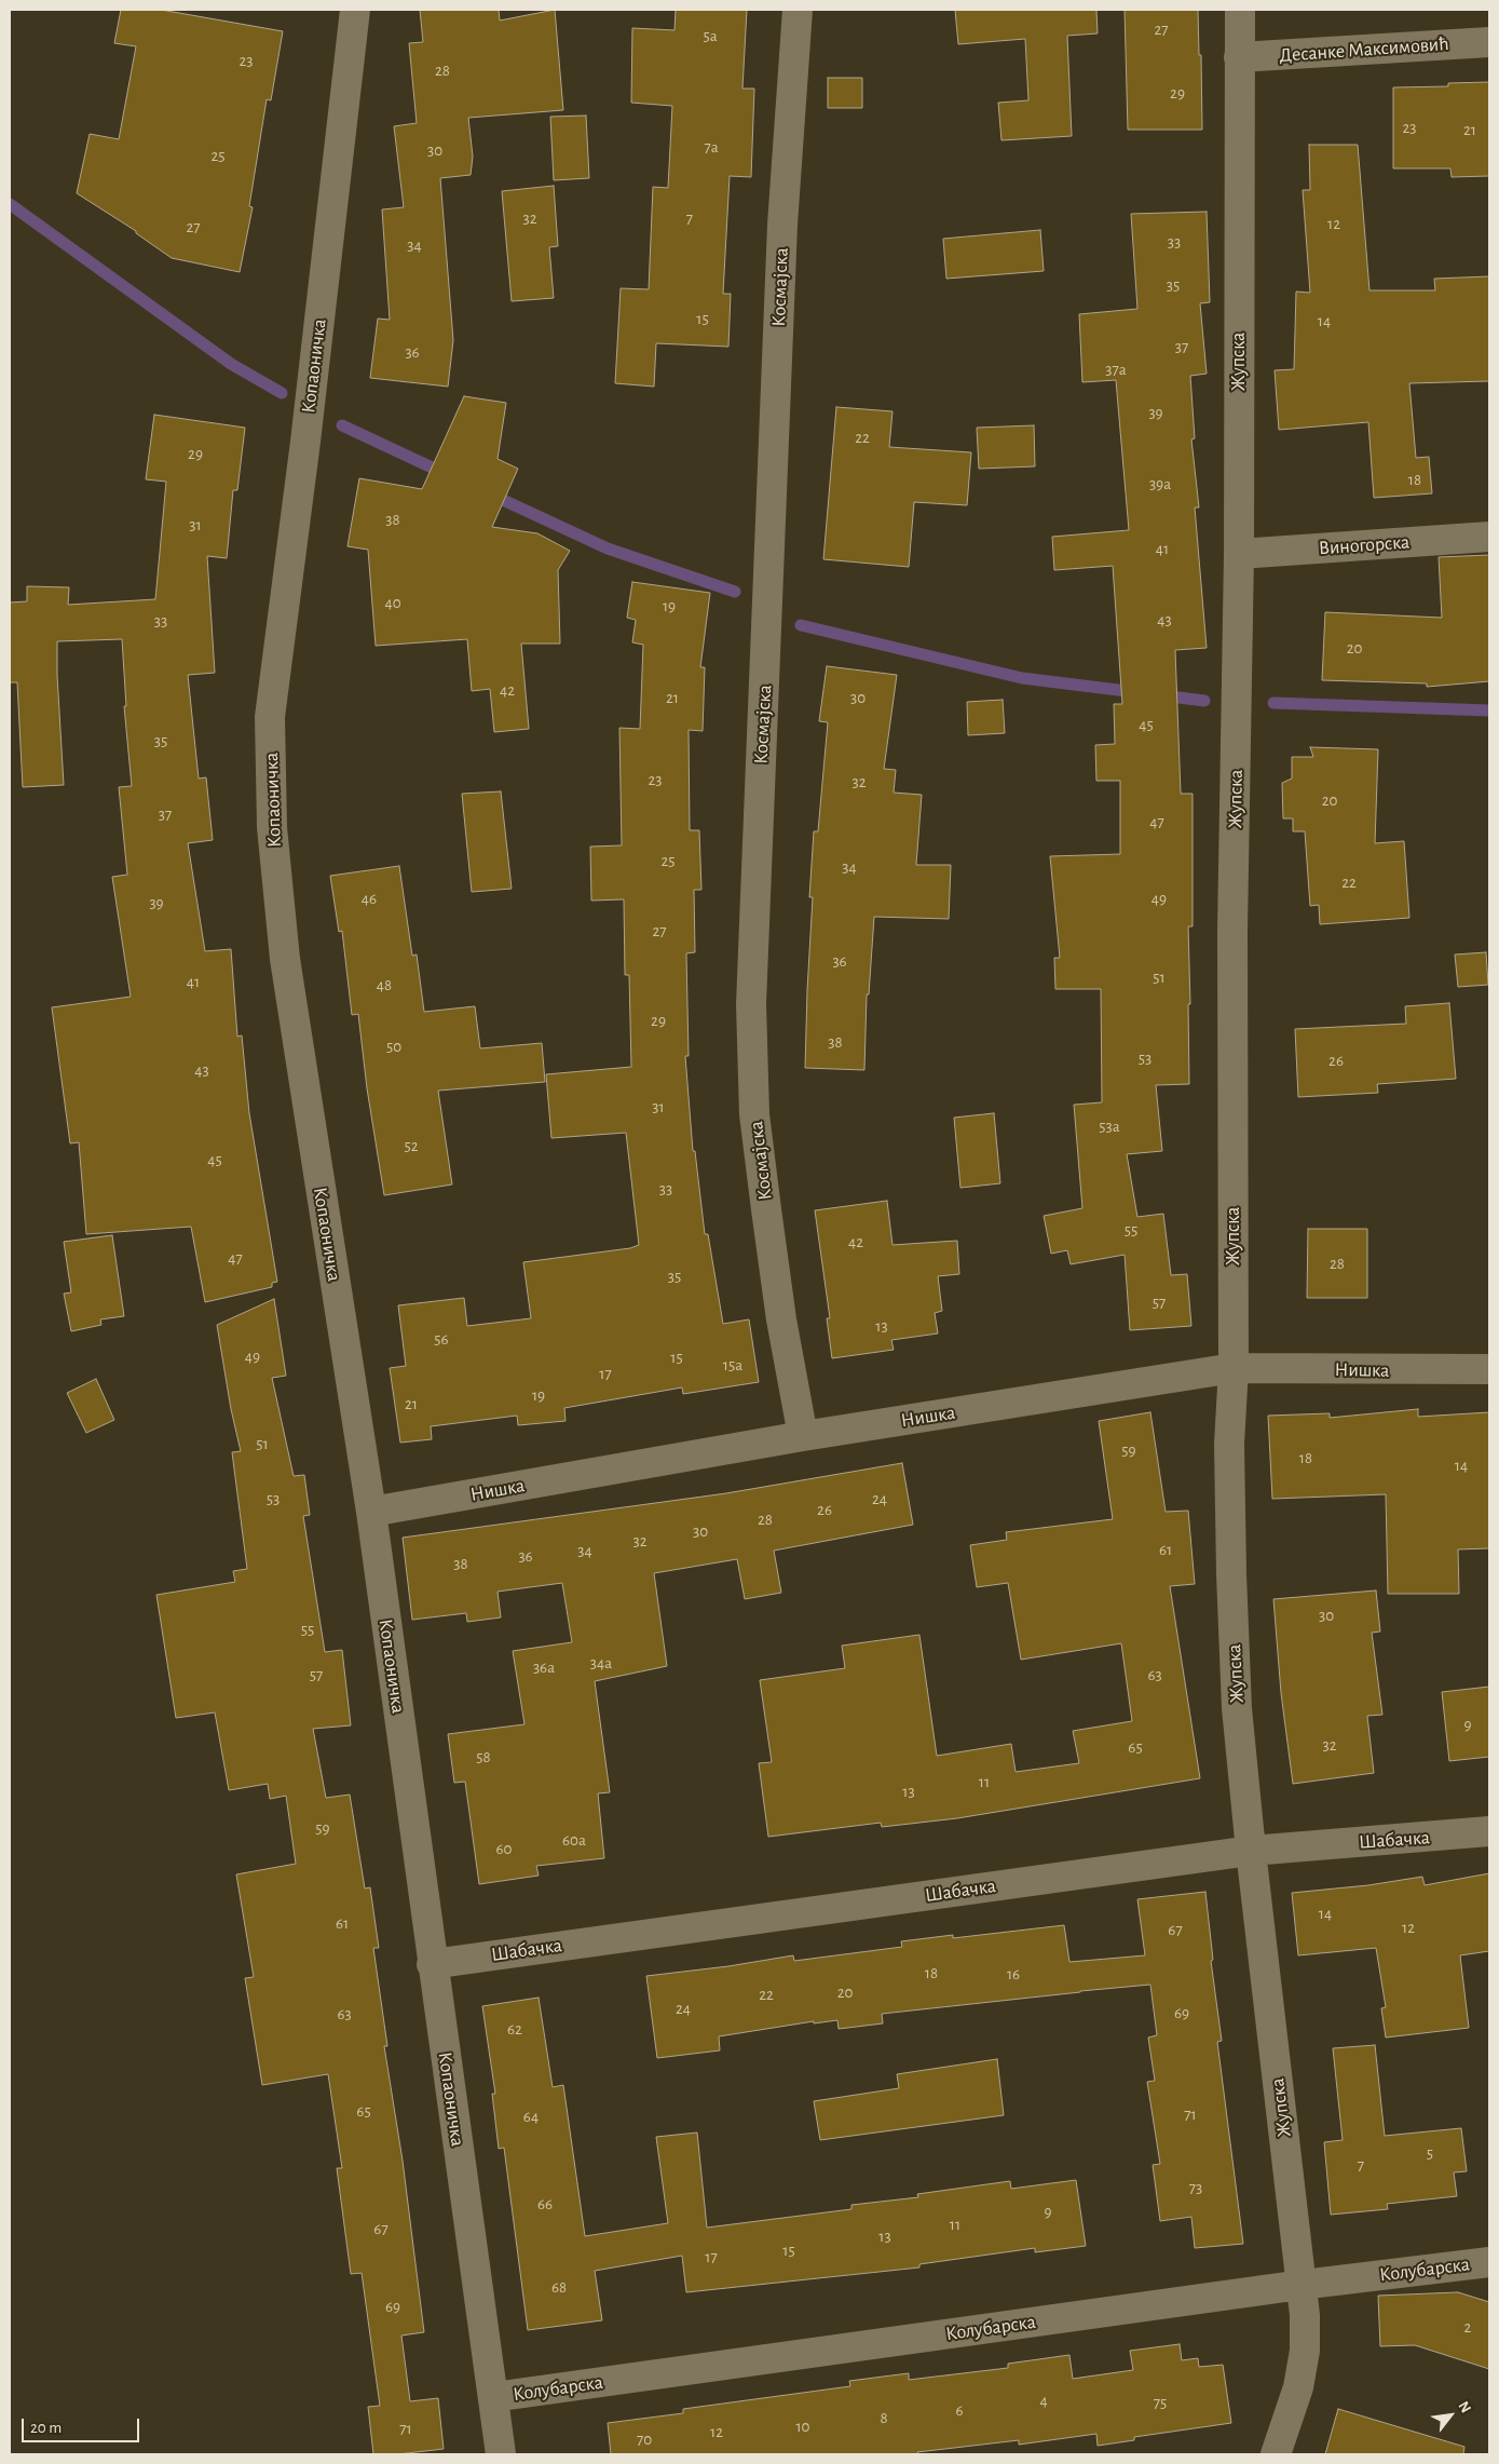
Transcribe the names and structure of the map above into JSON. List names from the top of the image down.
{
  "streets": {
    "street": [
      "Десанке Максимовић",
      "Космајска",
      "Жупска",
      "Копаоничка",
      "Виногорска",
      "Нишка",
      "Шабачка",
      "Колубарска"
    ]
  },
  "crossings": [
    ["Десанке Максимовић", "Жупска"],
    ["Космајска", "Нишка"],
    ["Жупска", "Виногорска"],
    ["Жупска", "Нишка"],
    ["Жупска", "Шабачка"],
    ["Жупска", "Колубарска"],
    ["Копаоничка", "Нишка"],
    ["Копаоничка", "Шабачка"],
    ["Копаоничка", "Колубарска"]
  ],
  "house_numbers": [
    "27",
    "5a",
    "23",
    "28",
    "29",
    "23",
    "21",
    "7a",
    "30",
    "25",
    "32",
    "7",
    "12",
    "27",
    "33",
    "34",
    "35",
    "15",
    "14",
    "37",
    "36",
    "37a",
    "39",
    "22",
    "29",
    "18",
    "39a",
    "38",
    "31",
    "41",
    "40",
    "19",
    "43",
    "33",
    "20",
    "42",
    "21",
    "30",
    "45",
    "35",
    "23",
    "32",
    "20",
    "37",
    "47",
    "25",
    "34",
    "22",
    "46",
    "49",
    "39",
    "27",
    "36",
    "51",
    "41",
    "48",
    "29",
    "38",
    "50",
    "53",
    "26",
    "43",
    "31",
    "53a",
    "52",
    "45",
    "33",
    "55",
    "42",
    "47",
    "28",
    "35",
    "57",
    "13",
    "56",
    "49",
    "15",
    "15a",
    "17",
    "19",
    "21",
    "51",
    "59",
    "18",
    "14",
    "53",
    "24",
    "26",
    "28",
    "30",
    "32",
    "61",
    "34",
    "36",
    "38",
    "30",
    "55",
    "34a",
    "36a",
    "57",
    "63",
    "9",
    "32",
    "65",
    "58",
    "11",
    "13",
    "59",
    "60a",
    "60",
    "14",
    "61",
    "12",
    "67",
    "18",
    "16",
    "20",
    "22",
    "24",
    "69",
    "63",
    "62",
    "65",
    "71",
    "64",
    "5",
    "7",
    "73",
    "66",
    "9",
    "11",
    "67",
    "13",
    "15",
    "17",
    "68",
    "69",
    "2",
    "4",
    "75",
    "6",
    "8",
    "10",
    "71",
    "12",
    "70"
  ],
  "scale_bar": "20 m",
  "north": "top right"
}
